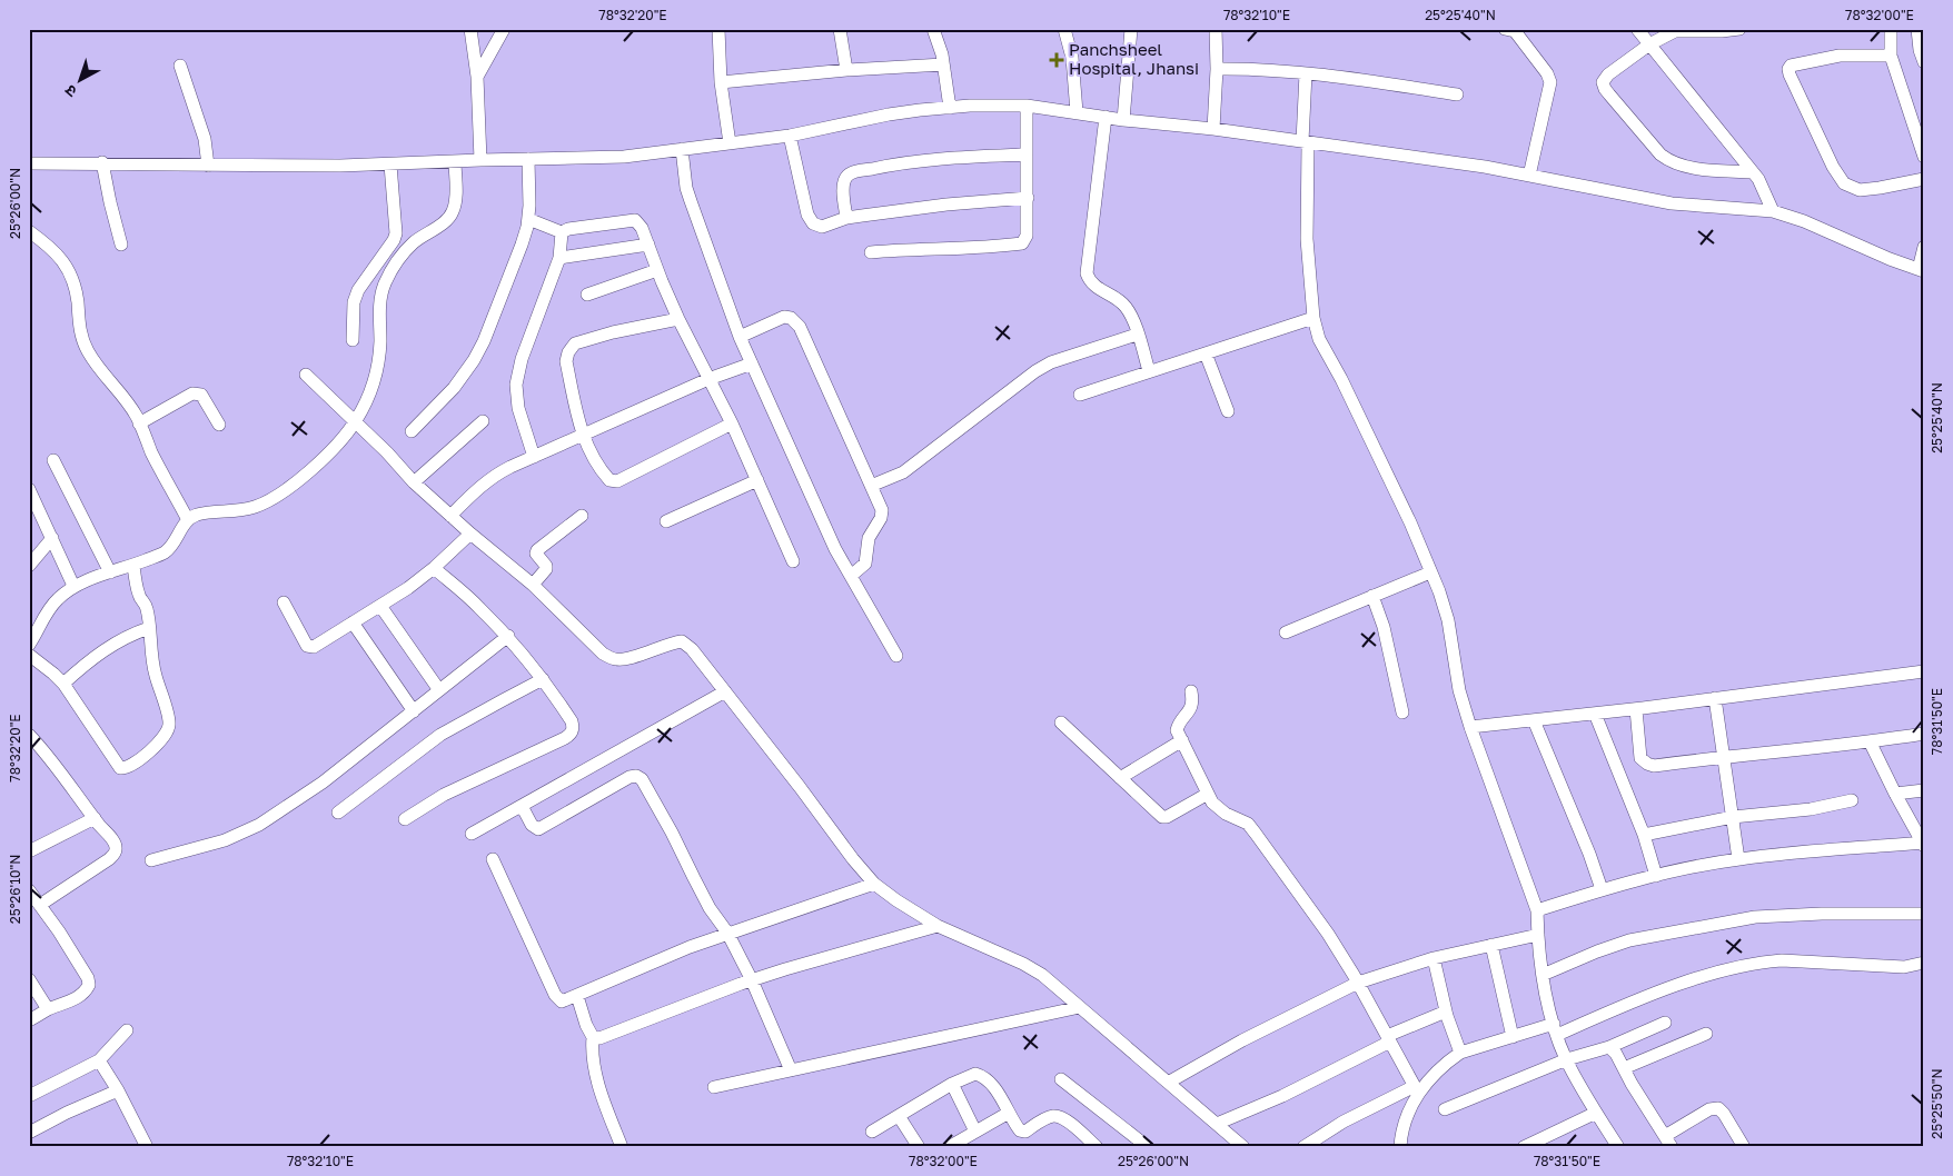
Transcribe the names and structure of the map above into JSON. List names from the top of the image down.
{
  "places": {
    "health": ["Panchsheel Hospital, Jhansi"]
  },
  "north": "bottom left",
  "coordinates": [
    "78°32'20\"E",
    "78°32'10\"E",
    "25°25'40\"N",
    "78°32'00\"E",
    "25°26'00\"N",
    "78°31'50\"E",
    "25°26'10\"N",
    "25°25'50\"N"
  ]
}
